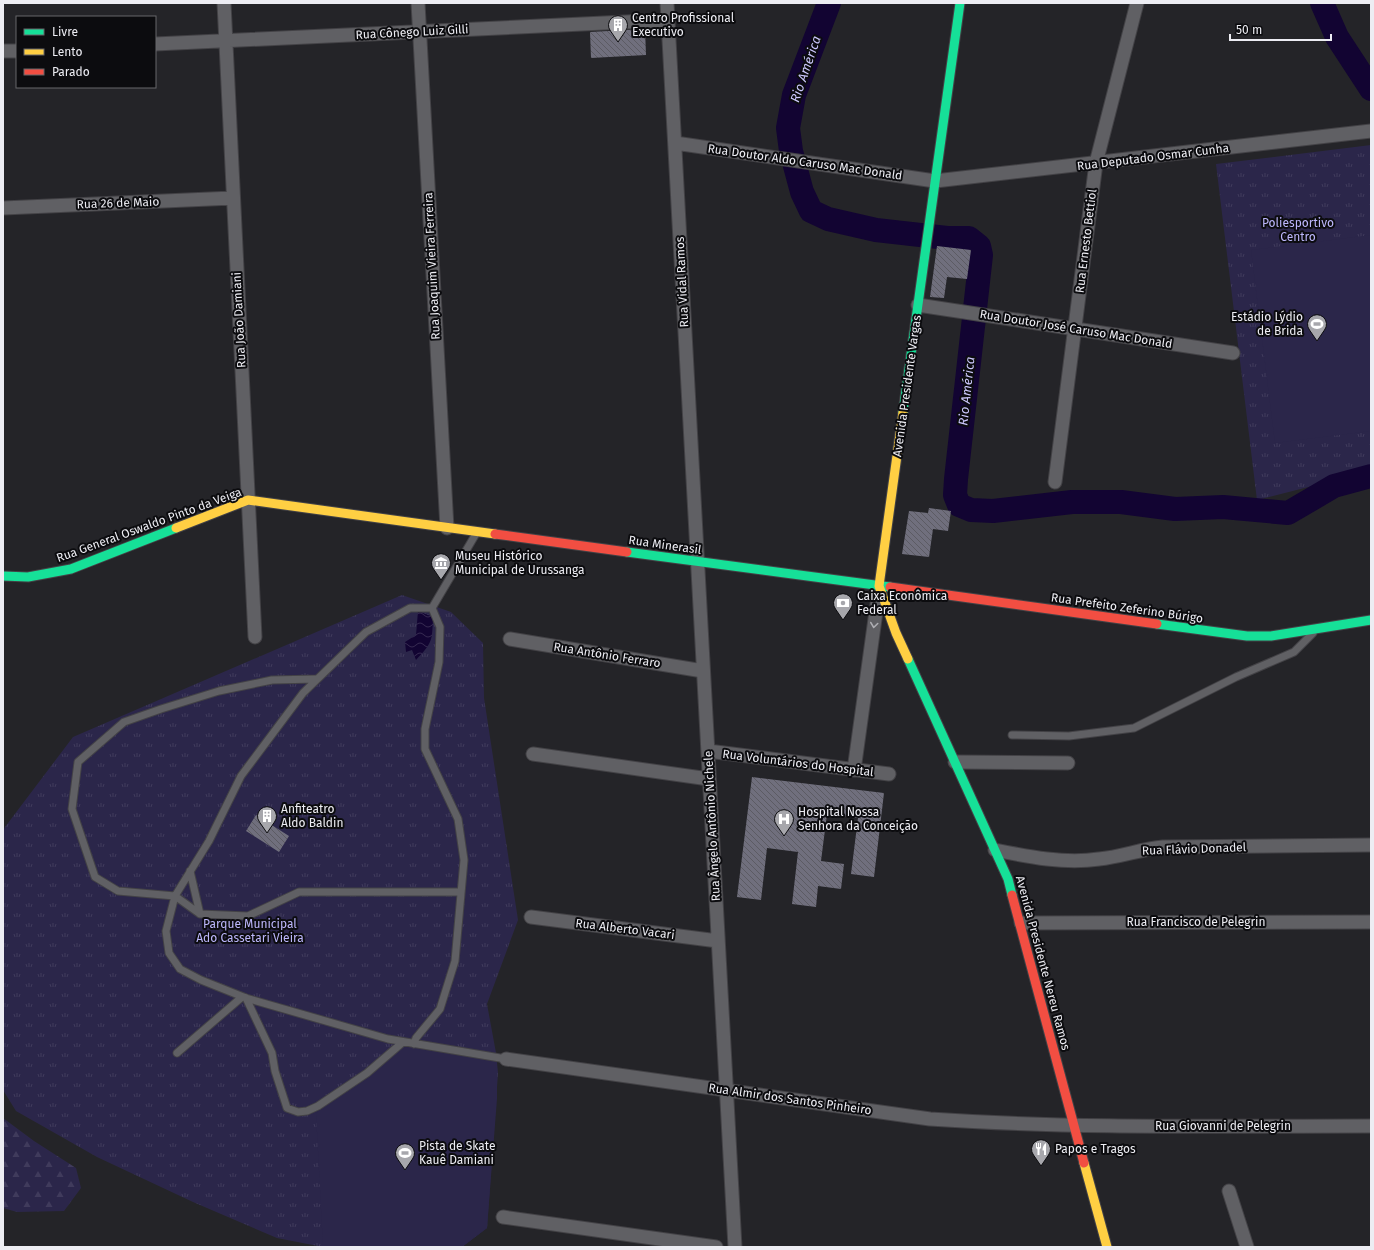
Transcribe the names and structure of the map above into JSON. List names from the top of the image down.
{
  "streets": {
    "street": [
      "Rua Cônego Luiz Gilli",
      "Rua Deputado Osmar Cunha",
      "Rua Doutor Aldo Caruso Mac Donald",
      "Rua 26 de Maio",
      "Rua Ernesto Bettiol",
      "Rua Joaquim Vieira Ferreira",
      "Rua Vidal Ramos",
      "Rua João Damiani",
      "Rua Doutor José Caruso Mac Donald",
      "Avenida Presidente Vargas",
      "Rua General Oswaldo Pinto da Veiga",
      "Rua Minerasil",
      "Rua Prefeito Zeferino Búrigo",
      "Rua Antônio Ferraro",
      "Rua Voluntários do Hospital",
      "Rua Ângelo Antônio Nichele",
      "Rua Flávio Donadel",
      "Rua Francisco de Pelegrin",
      "Rua Alberto Vacari",
      "Avenida Presidente Nereu Ramos",
      "Rua Almir dos Santos Pinheiro",
      "Rua Giovanni de Pelegrin"
    ]
  },
  "crossings": [
    ["Rua Cônego Luiz Gilli", "Rua Joaquim Vieira Ferreira"],
    ["Rua Cônego Luiz Gilli", "Rua Vidal Ramos"],
    ["Rua Cônego Luiz Gilli", "Rua João Damiani"],
    ["Rua Deputado Osmar Cunha", "Rua Doutor Aldo Caruso Mac Donald"],
    ["Rua Deputado Osmar Cunha", "Rua Ernesto Bettiol"],
    ["Rua Deputado Osmar Cunha", "Avenida Presidente Vargas"],
    ["Rua Doutor Aldo Caruso Mac Donald", "Rua Vidal Ramos"],
    ["Rua Doutor Aldo Caruso Mac Donald", "Avenida Presidente Vargas"],
    ["Rua 26 de Maio", "Rua João Damiani"],
    ["Rua Ernesto Bettiol", "Rua Doutor José Caruso Mac Donald"],
    ["Rua Joaquim Vieira Ferreira", "Rua General Oswaldo Pinto da Veiga"],
    ["Rua Joaquim Vieira Ferreira", "Rua Minerasil"],
    ["Rua Vidal Ramos", "Rua Minerasil"],
    ["Rua Vidal Ramos", "Rua Ângelo Antônio Nichele"],
    ["Rua João Damiani", "Rua General Oswaldo Pinto da Veiga"],
    ["Rua Doutor José Caruso Mac Donald", "Avenida Presidente Vargas"],
    ["Avenida Presidente Vargas", "Rua Minerasil"],
    ["Avenida Presidente Vargas", "Rua Prefeito Zeferino Búrigo"],
    ["Avenida Presidente Vargas", "Rua Voluntários do Hospital"],
    ["Avenida Presidente Vargas", "Avenida Presidente Nereu Ramos"],
    ["Rua General Oswaldo Pinto da Veiga", "Rua Minerasil"],
    ["Rua Minerasil", "Rua Prefeito Zeferino Búrigo"],
    ["Rua Minerasil", "Rua Ângelo Antônio Nichele"],
    ["Rua Minerasil", "Avenida Presidente Nereu Ramos"],
    ["Rua Prefeito Zeferino Búrigo", "Avenida Presidente Nereu Ramos"],
    ["Rua Antônio Ferraro", "Rua Ângelo Antônio Nichele"],
    ["Rua Voluntários do Hospital", "Rua Ângelo Antônio Nichele"],
    ["Rua Ângelo Antônio Nichele", "Rua Alberto Vacari"],
    ["Rua Ângelo Antônio Nichele", "Rua Almir dos Santos Pinheiro"],
    ["Rua Flávio Donadel", "Avenida Presidente Nereu Ramos"],
    ["Rua Francisco de Pelegrin", "Avenida Presidente Nereu Ramos"],
    ["Avenida Presidente Nereu Ramos", "Rua Almir dos Santos Pinheiro"],
    ["Avenida Presidente Nereu Ramos", "Rua Giovanni de Pelegrin"],
    ["Rua Almir dos Santos Pinheiro", "Rua Giovanni de Pelegrin"]
  ],
  "water": ["Rio América"],
  "parks": ["Poliesportivo Centro", "Parque Municipal Ado Cassetari Vieira"],
  "places": {
    "building": ["Centro Profissional Executivo", "Anfiteatro Aldo Baldin"],
    "sports": ["Estádio Lýdio de Brida", "Pista de Skate Kauê Damiani"],
    "museum": ["Museu Histórico Municipal de Urussanga"],
    "bank": ["Caixa Econômica Federal"],
    "hospital": ["Hospital Nossa Senhora da Conceição"],
    "restaurant": ["Papos e Tragos"]
  },
  "legend": ["Livre", "Lento", "Parado"],
  "scale_bar": "50 m"
}
